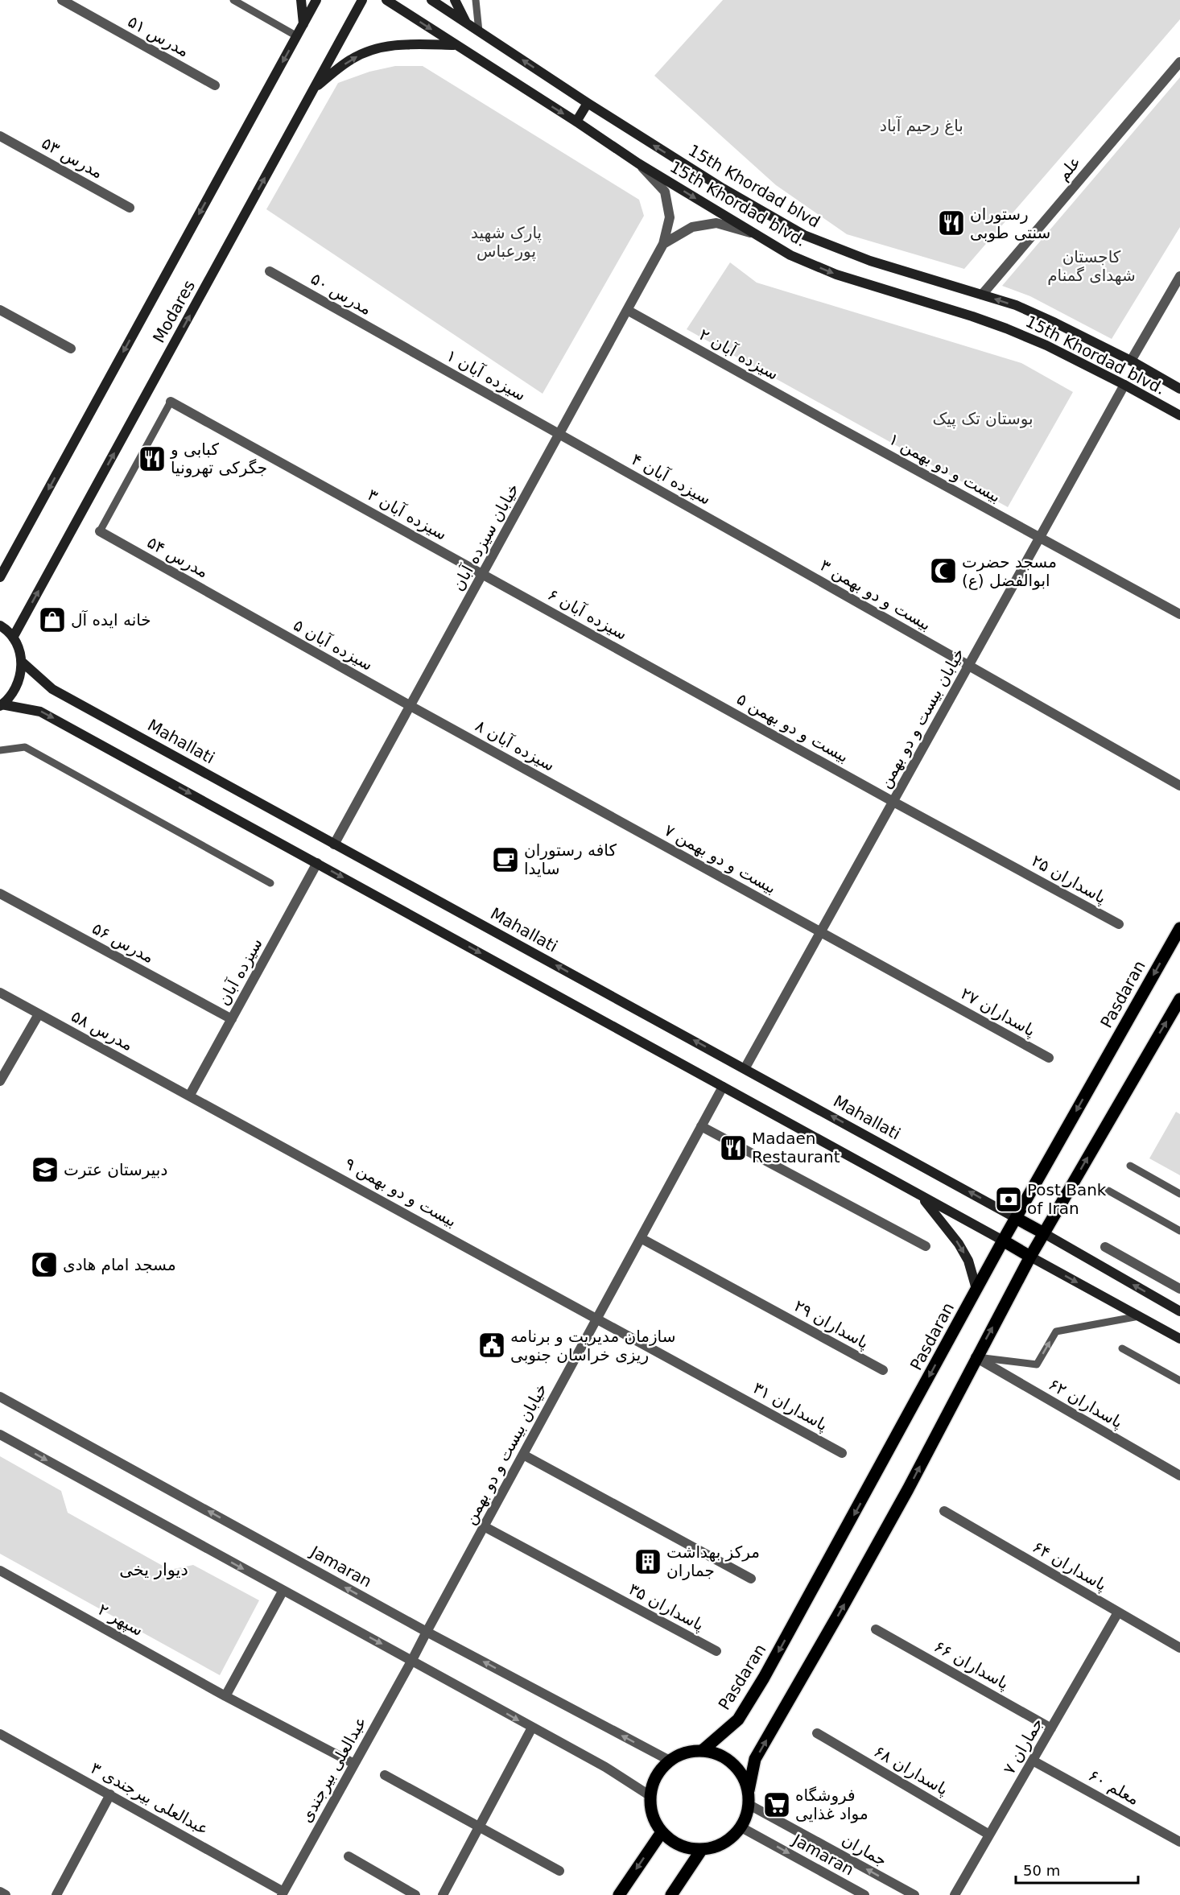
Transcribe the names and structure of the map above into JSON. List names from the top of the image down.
{
  "streets": {
    "main road": [
      "15th Khordad blvd",
      "15th Khordad blvd.",
      "Modares",
      "Mahallati",
      "Pasdaran"
    ],
    "street": [
      "مدرس ۵۱",
      "مدرس ۵۳",
      "علم",
      "مدرس ۵۰",
      "سیزده آبان ۲",
      "سیزده آبان ۱",
      "بیست و دو بهمن ۱",
      "سیزده آبان ۴",
      "سیزده آبان ۳",
      "خیابان سیزده آبان",
      "مدرس ۵۴",
      "بیست و دو بهمن ۳",
      "سیزده آبان ۶",
      "سیزده آبان ۵",
      "خیابان بیست و دو بهمن",
      "بیست و دو بهمن ۵",
      "سیزده آبان ۸",
      "بیست و دو بهمن ۷",
      "پاسداران ۲۵",
      "مدرس ۵۶",
      "سیزده آبان",
      "پاسداران ۲۷",
      "مدرس ۵۸",
      "بیست و دو بهمن ۹",
      "پاسداران ۲۹",
      "پاسداران ۶۲",
      "پاسداران ۳۱",
      "پاسداران ۶۴",
      "Jamaran",
      "پاسداران ۳۵",
      "سپهر ۲",
      "پاسداران ۶۶",
      "جماران ۷",
      "عبدالعلی بیرجندی",
      "پاسداران ۶۸",
      "معلم ۶۰",
      "عبدالعلی بیرجندی ۳",
      "جماران"
    ]
  },
  "crossings": [
    ["علم", "15th Khordad blvd"],
    ["15th Khordad blvd.", "خیابان سیزده آبان"],
    ["15th Khordad blvd.", "خیابان بیست و دو بهمن"],
    ["مدرس ۵۰", "سیزده آبان ۱"],
    ["سیزده آبان ۲", "بیست و دو بهمن ۱"],
    ["سیزده آبان ۲", "خیابان سیزده آبان"],
    ["سیزده آبان ۱", "سیزده آبان ۴"],
    ["سیزده آبان ۱", "خیابان سیزده آبان"],
    ["بیست و دو بهمن ۱", "خیابان بیست و دو بهمن"],
    ["سیزده آبان ۴", "خیابان سیزده آبان"],
    ["سیزده آبان ۴", "بیست و دو بهمن ۳"],
    ["سیزده آبان ۳", "خیابان سیزده آبان"],
    ["سیزده آبان ۳", "سیزده آبان ۶"],
    ["خیابان سیزده آبان", "سیزده آبان ۶"],
    ["خیابان سیزده آبان", "سیزده آبان ۵"],
    ["خیابان سیزده آبان", "Mahallati"],
    ["خیابان سیزده آبان", "سیزده آبان ۸"],
    ["مدرس ۵۴", "سیزده آبان ۵"],
    ["بیست و دو بهمن ۳", "خیابان بیست و دو بهمن"],
    ["سیزده آبان ۶", "بیست و دو بهمن ۵"],
    ["سیزده آبان ۵", "سیزده آبان ۸"],
    ["خیابان بیست و دو بهمن", "بیست و دو بهمن ۵"],
    ["خیابان بیست و دو بهمن", "Mahallati"],
    ["خیابان بیست و دو بهمن", "بیست و دو بهمن ۷"],
    ["خیابان بیست و دو بهمن", "بیست و دو بهمن ۹"],
    ["خیابان بیست و دو بهمن", "پاسداران ۲۹"],
    ["خیابان بیست و دو بهمن", "Jamaran"],
    ["خیابان بیست و دو بهمن", "پاسداران ۳۵"],
    ["خیابان بیست و دو بهمن", "عبدالعلی بیرجندی"],
    ["بیست و دو بهمن ۵", "پاسداران ۲۵"],
    ["Mahallati", "Pasdaran"],
    ["سیزده آبان ۸", "بیست و دو بهمن ۷"],
    ["بیست و دو بهمن ۷", "پاسداران ۲۷"],
    ["مدرس ۵۶", "سیزده آبان"],
    ["سیزده آبان", "مدرس ۵۸"],
    ["سیزده آبان", "بیست و دو بهمن ۹"],
    ["Pasdaran", "Jamaran"],
    ["Pasdaran", "جماران"],
    ["مدرس ۵۸", "بیست و دو بهمن ۹"],
    ["بیست و دو بهمن ۹", "پاسداران ۳۱"],
    ["پاسداران ۶۴", "جماران ۷"],
    ["Jamaran", "جماران"],
    ["سپهر ۲", "عبدالعلی بیرجندی"],
    ["پاسداران ۶۶", "جماران ۷"],
    ["جماران ۷", "پاسداران ۶۸"],
    ["جماران ۷", "معلم ۶۰"],
    ["عبدالعلی بیرجندی", "عبدالعلی بیرجندی ۳"]
  ],
  "one_way": ["15th Khordad blvd", "15th Khordad blvd.", "جماران"],
  "districts": ["دیوار یخی"],
  "parks": [
    "باغ رحیم آباد",
    "پارک شهید پورعباس",
    "کاجستان شهدای گمنام",
    "بوستان تک پیک"
  ],
  "places": {
    "restaurant": ["رستوران سنتی طوبی", "کبابی و جگرکی تهرونیا", "Madaen Restaurant"],
    "mosque": ["مسجد حضرت ابوالفضل (ع)", "مسجد امام هادی"],
    "shop": ["خانه ایده آل"],
    "cafe": ["کافه رستوران سایدا"],
    "school or university": ["دبیرستان عترت"],
    "bank": ["Post Bank of Iran"],
    "public building": ["سازمان مدیریت و برنامه ریزی خراسان جنوبی"],
    "building": ["مرکز بهداشت جماران"],
    "supermarket": ["فروشگاه مواد غذایی"]
  },
  "scale_bar": "50 m"
}
